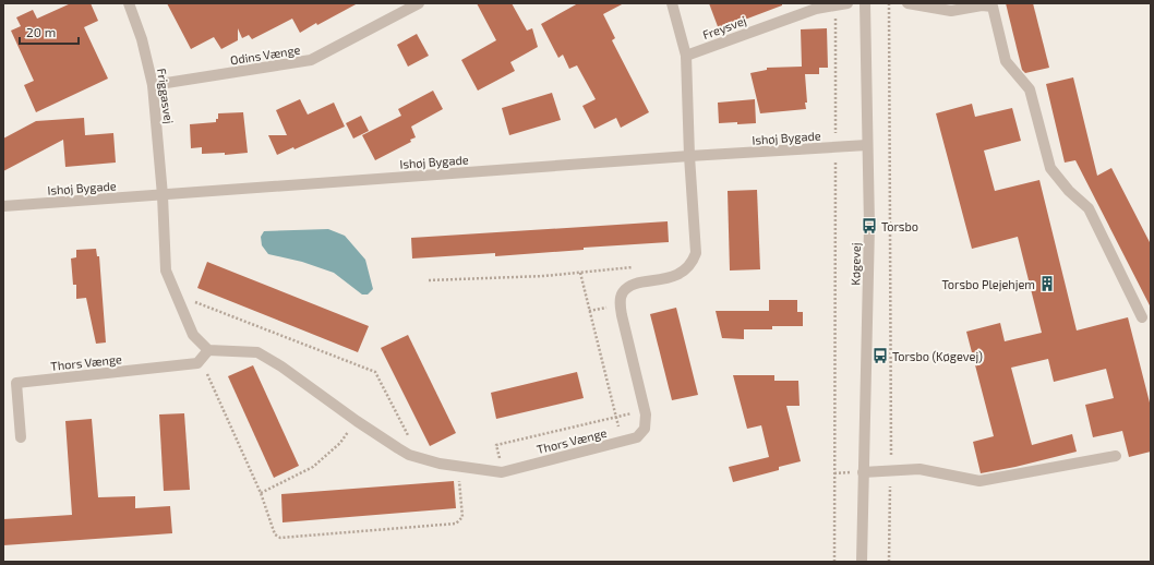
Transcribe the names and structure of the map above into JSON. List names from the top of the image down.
{
  "streets": {
    "street": [
      "Freysvej",
      "Odins Vænge",
      "Friggasvej",
      "Ishøj Bygade",
      "Køgevej",
      "Thors Vænge"
    ]
  },
  "crossings": [
    ["Odins Vænge", "Friggasvej"],
    ["Friggasvej", "Ishøj Bygade"],
    ["Ishøj Bygade", "Køgevej"],
    ["Ishøj Bygade", "Thors Vænge"]
  ],
  "places": {
    "bus stop": ["Torsbo", "Torsbo (Køgevej)"],
    "building": ["Torsbo Plejehjem"]
  },
  "scale_bar": "20 m"
}
